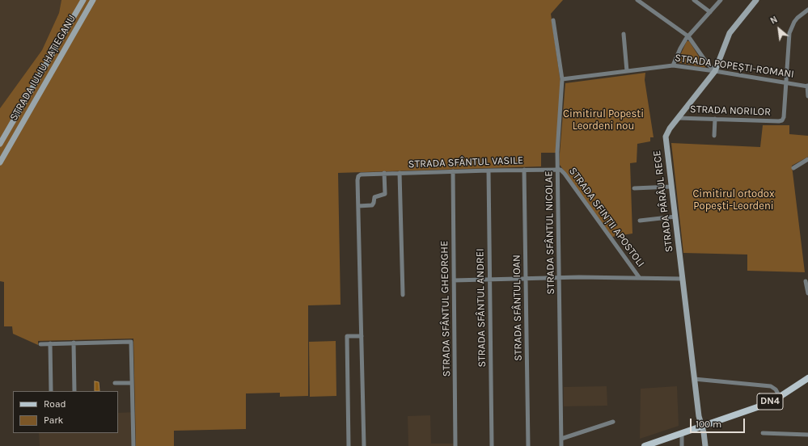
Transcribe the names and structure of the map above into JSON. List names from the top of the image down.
{
  "streets": {
    "main road": ["DN4"],
    "street": [
      "STRADA POPEȘTI-ROMANI",
      "STRADA IULIU HAȚIEGANU",
      "STRADA NORILOR",
      "STRADA SFÂNTUL VASILE",
      "STRADA PÂRÂUL RECE",
      "STRADA SFINȚII APOSTOLI",
      "STRADA SFÂNTUL NICOLAE",
      "STRADA SFÂNTUL ANDREI",
      "STRADA SFÂNTUL IOAN",
      "STRADA SFÂNTUL GHEORGHE"
    ]
  },
  "crossings": [
    ["STRADA POPEȘTI-ROMANI", "STRADA NORILOR"],
    ["STRADA POPEȘTI-ROMANI", "STRADA PÂRÂUL RECE"],
    ["STRADA POPEȘTI-ROMANI", "STRADA SFÂNTUL NICOLAE"],
    ["STRADA NORILOR", "STRADA PÂRÂUL RECE"],
    ["STRADA SFÂNTUL VASILE", "STRADA SFINȚII APOSTOLI"],
    ["STRADA SFÂNTUL VASILE", "STRADA SFÂNTUL NICOLAE"],
    ["STRADA SFÂNTUL VASILE", "STRADA SFÂNTUL ANDREI"],
    ["STRADA SFÂNTUL VASILE", "STRADA SFÂNTUL IOAN"],
    ["STRADA SFÂNTUL VASILE", "STRADA SFÂNTUL GHEORGHE"],
    ["STRADA PÂRÂUL RECE", "DN4"],
    ["STRADA SFINȚII APOSTOLI", "STRADA SFÂNTUL NICOLAE"]
  ],
  "parks": ["Cimitirul Popesti Leordeni nou", "Cimitirul ortodox Popești-Leordeni"],
  "legend": ["Road", "Park"],
  "scale_bar": "100 m",
  "north": "top left"
}
